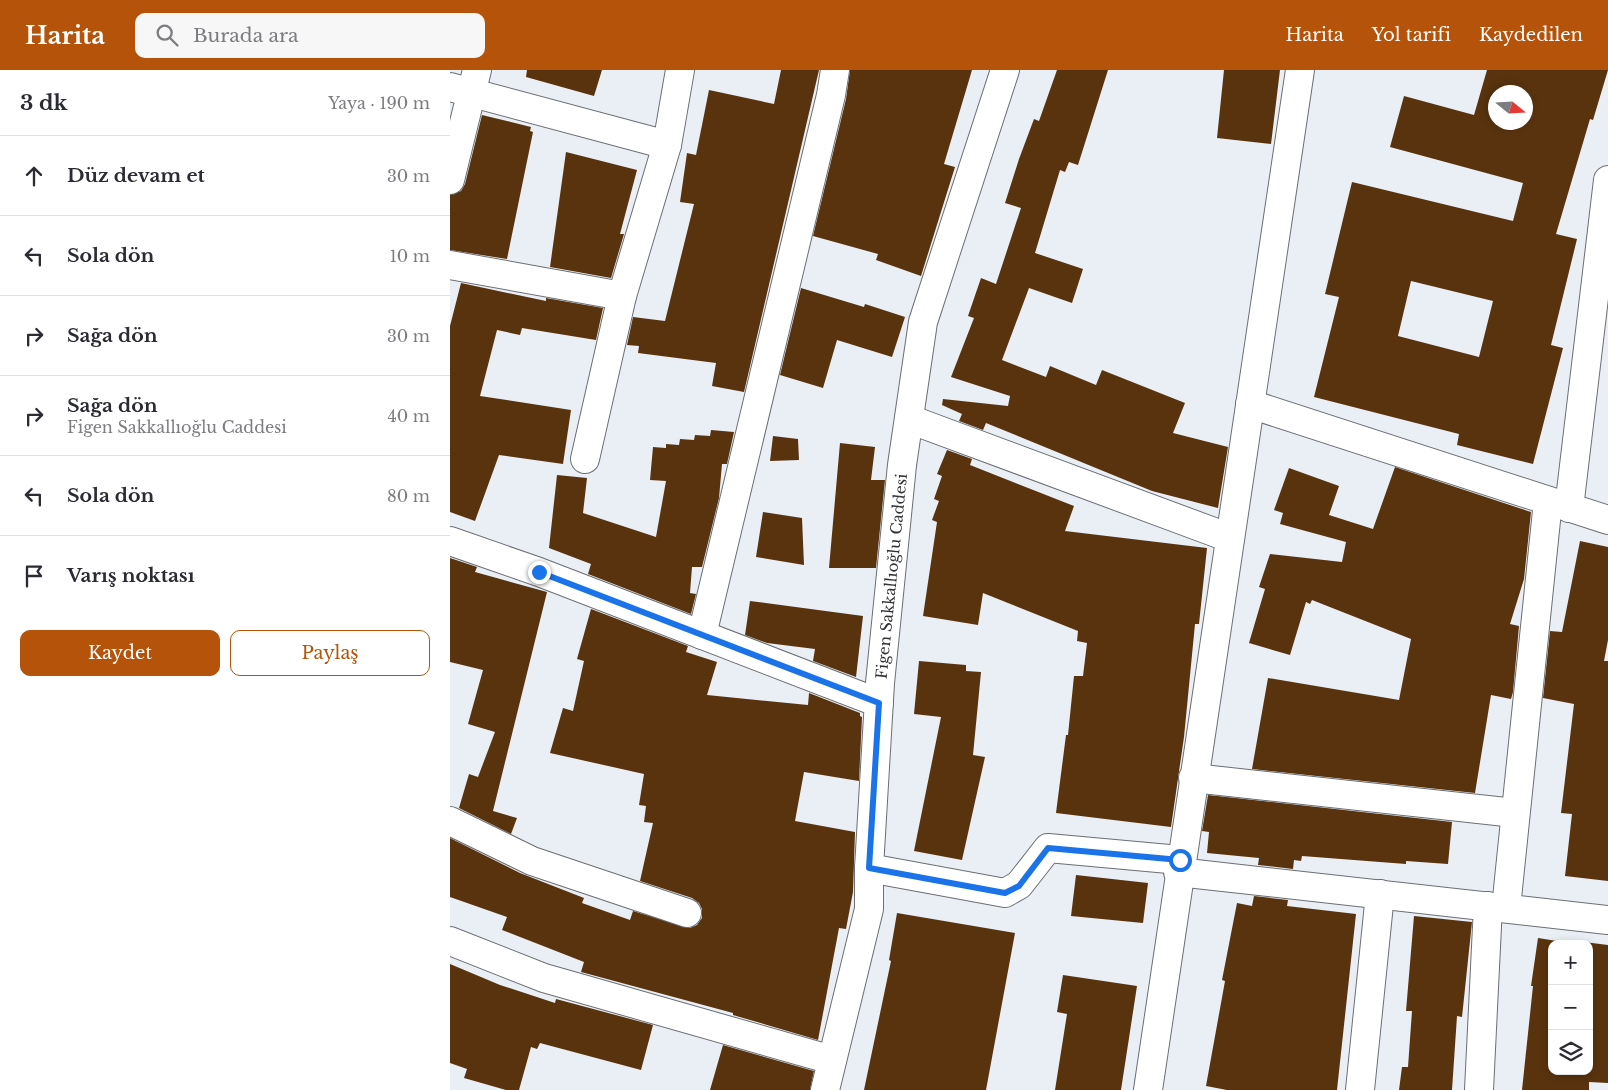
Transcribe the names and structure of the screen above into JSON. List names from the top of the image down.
{
  "streets": {
    "street": ["Figen Sakkallıoğlu Caddesi"]
  },
  "north": "right",
  "page": {
    "header": "Harita",
    "search": "Burada ara",
    "nav": ["Harita", "Yol tarifi", "Kaydedilen"],
    "heading": ["3 dk", "Yaya · 190 m"],
    "list": [
      ["Düz devam et", "30 m"],
      ["Sola dön", "10 m"],
      ["Sağa dön", "30 m"],
      ["Sağa dön", "Figen Sakkallıoğlu Caddesi", "40 m"],
      ["Sola dön", "80 m"],
      "Varış noktası"
    ],
    "buttons": ["Kaydet", "Paylaş"],
    "map_buttons": ["+", "−"]
  }
}
